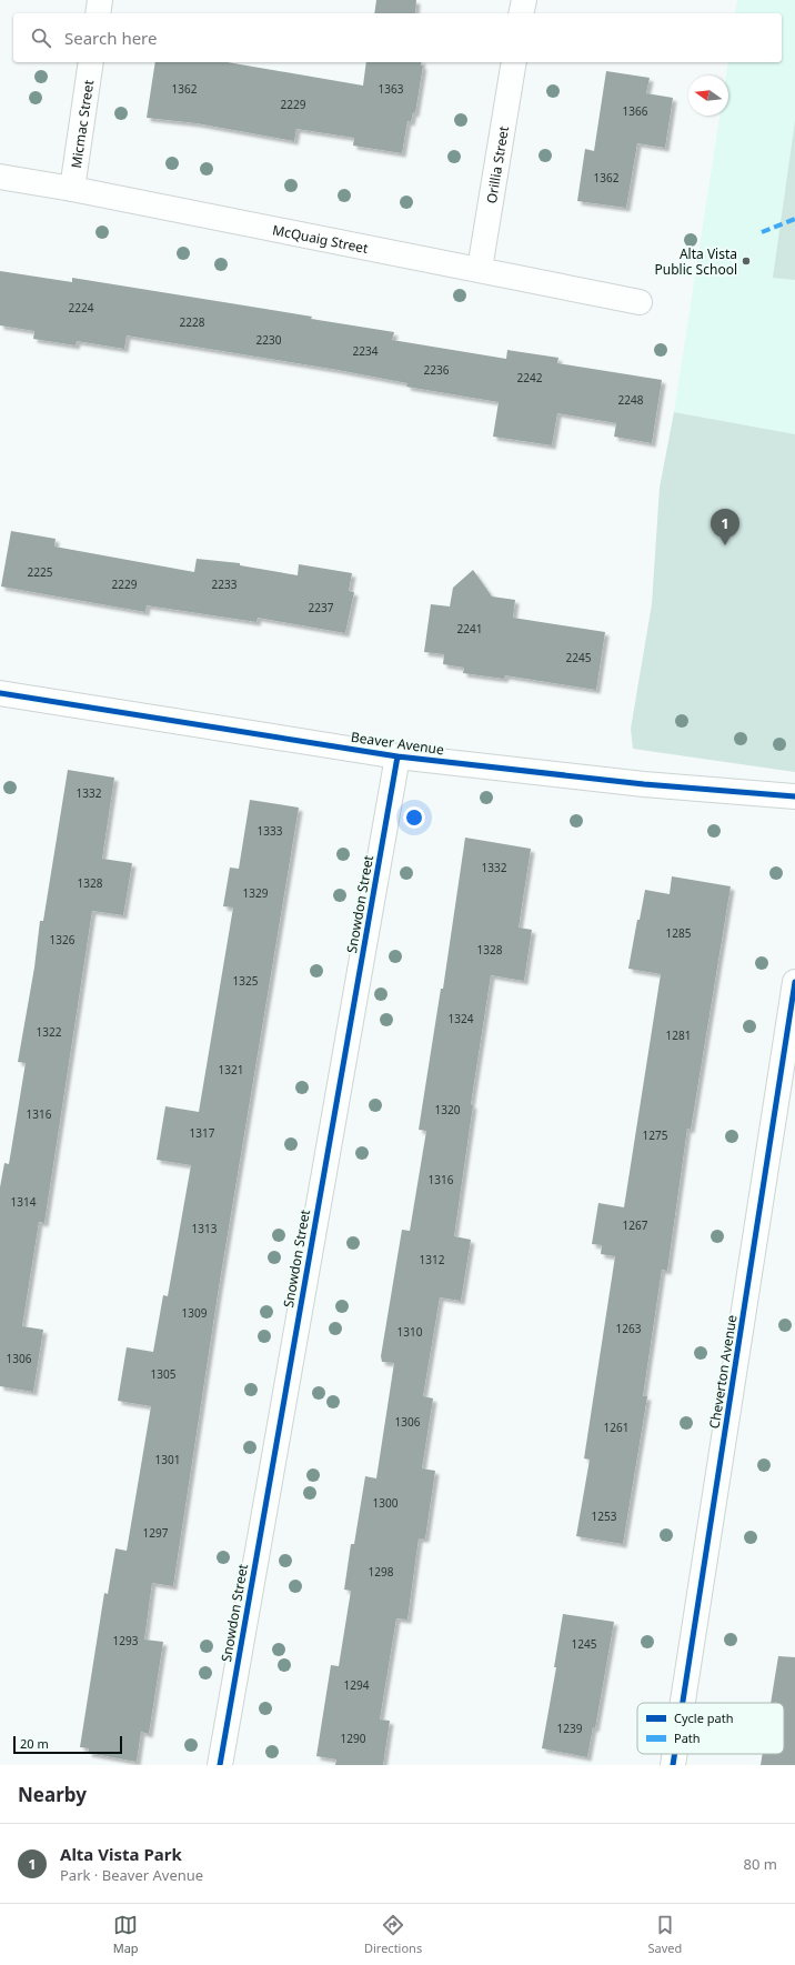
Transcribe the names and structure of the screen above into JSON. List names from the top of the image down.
{
  "streets": {
    "street": [
      "Micmac Street",
      "Orillia Street",
      "McQuaig Street",
      "Beaver Avenue",
      "Snowdon Street",
      "Cheverton Avenue"
    ]
  },
  "crossings": [
    ["Micmac Street", "McQuaig Street"],
    ["Orillia Street", "McQuaig Street"],
    ["Beaver Avenue", "Snowdon Street"]
  ],
  "places": ["Alta Vista Public School"],
  "house_numbers": [
    "1362",
    "1363",
    "2229",
    "1366",
    "1362",
    "2224",
    "2228",
    "2230",
    "2234",
    "2236",
    "2242",
    "2248",
    "2225",
    "2229",
    "2233",
    "2237",
    "2241",
    "2245",
    "1332",
    "1333",
    "1332",
    "1328",
    "1329",
    "1285",
    "1326",
    "1328",
    "1325",
    "1324",
    "1322",
    "1281",
    "1321",
    "1320",
    "1316",
    "1317",
    "1275",
    "1316",
    "1314",
    "1267",
    "1313",
    "1312",
    "1309",
    "1263",
    "1310",
    "1306",
    "1305",
    "1306",
    "1261",
    "1301",
    "1300",
    "1253",
    "1297",
    "1298",
    "1293",
    "1245",
    "1294",
    "1239",
    "1290"
  ],
  "legend": ["Cycle path", "Path"],
  "scale_bar": "20 m",
  "north": "left",
  "page": {
    "search": "Search here",
    "pins": "1",
    "scale": "20 m",
    "heading": "Nearby",
    "list": [
      {
        "mark": "1",
        "name": "Alta Vista Park",
        "note": "Park · Beaver Avenue",
        "value": "80 m"
      }
    ],
    "nav": ["Map", "Directions", "Saved"]
  }
}
